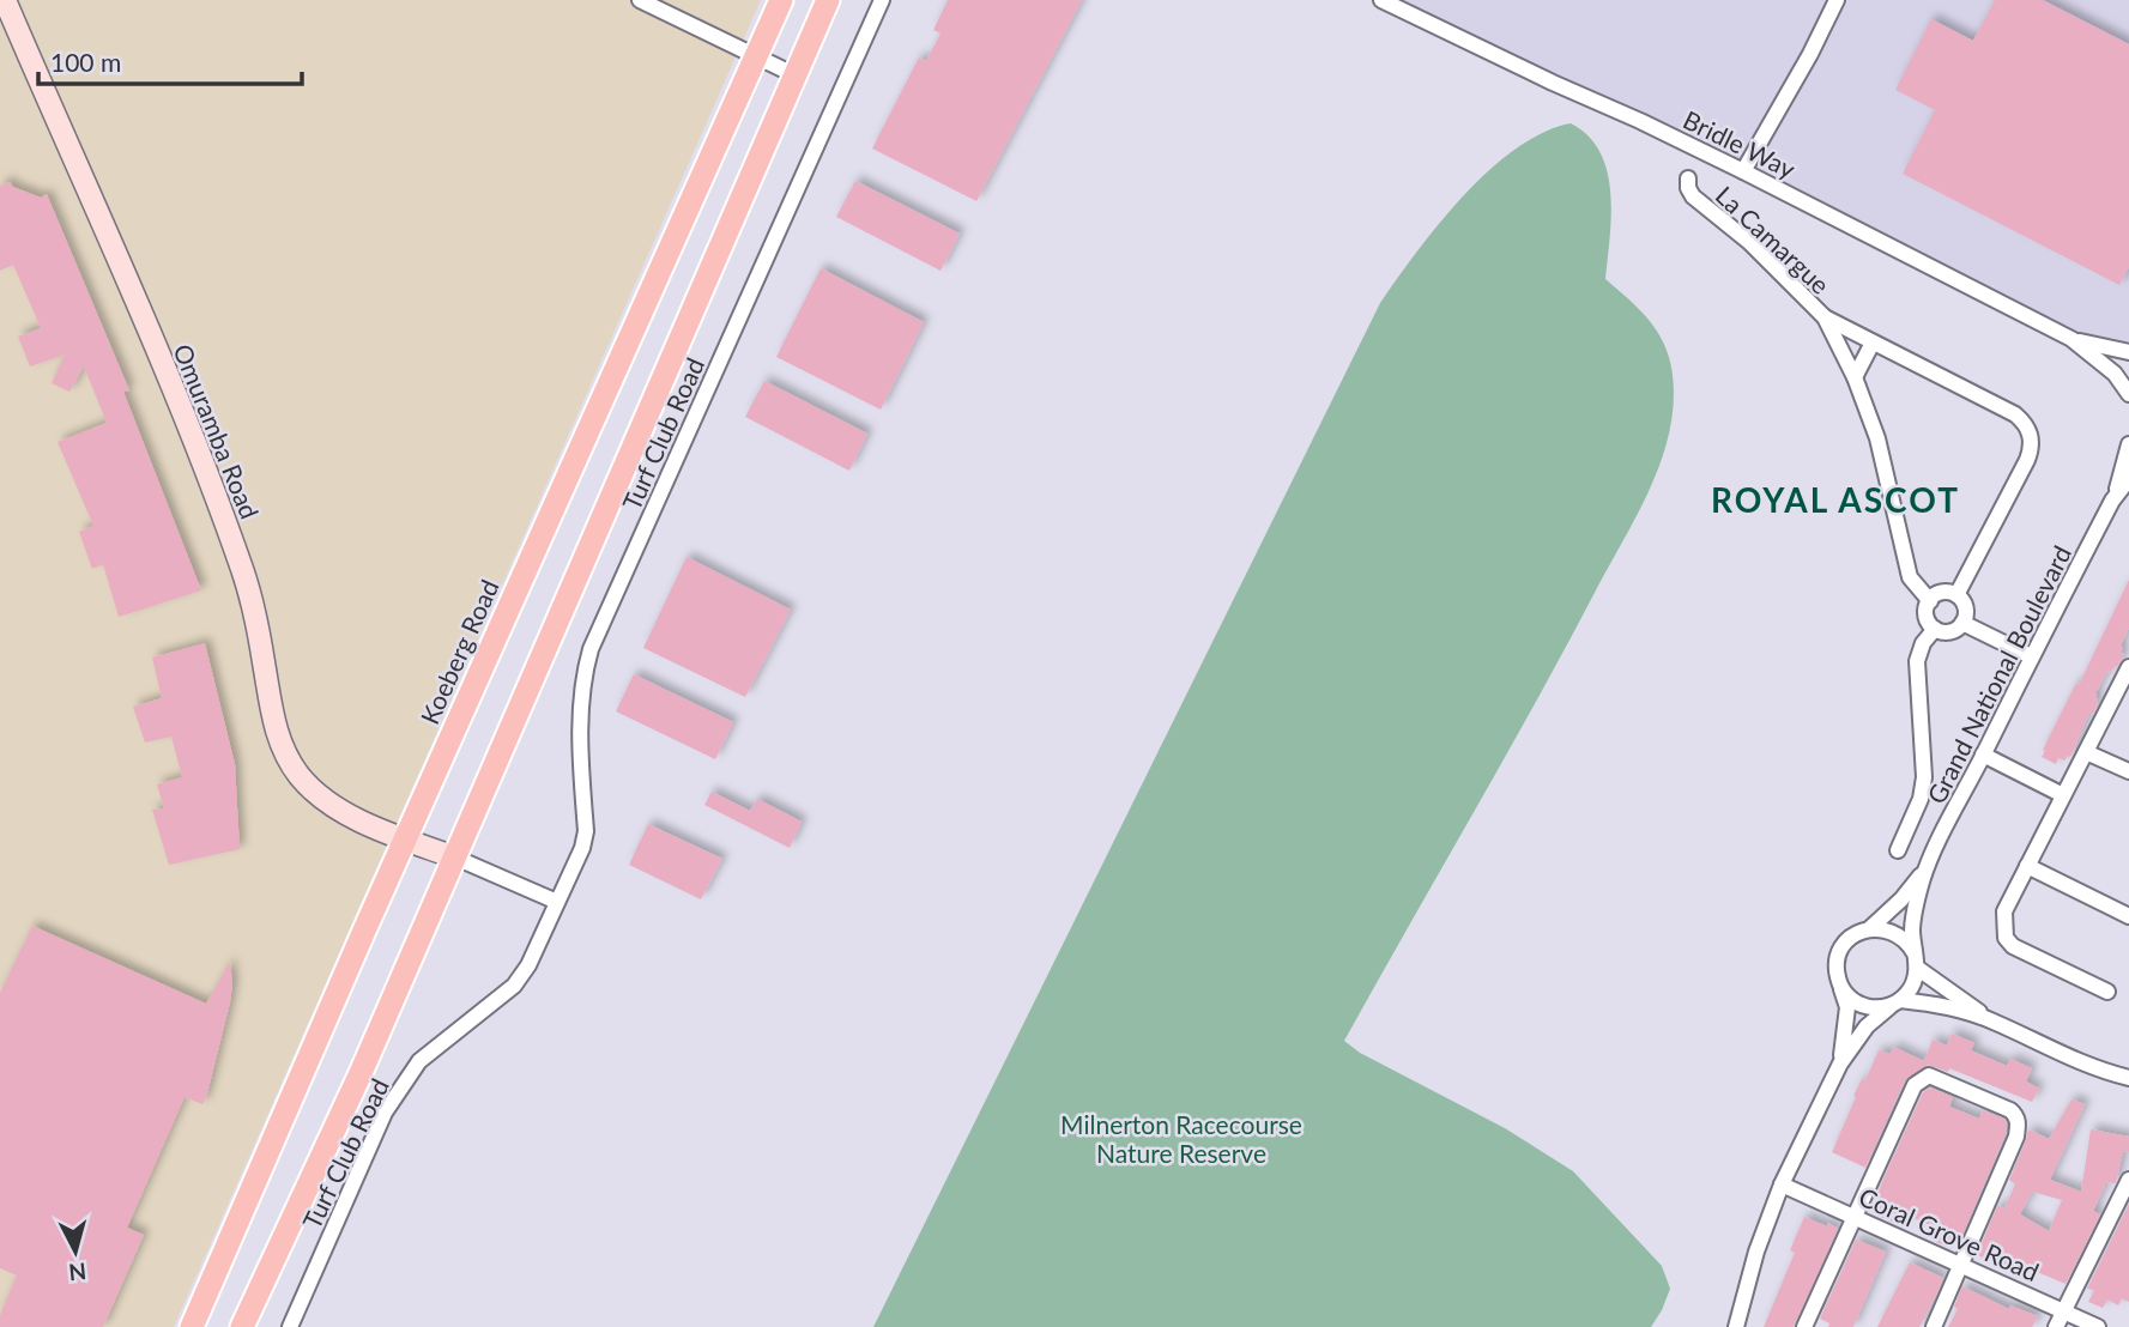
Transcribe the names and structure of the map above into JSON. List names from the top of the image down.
{
  "streets": {
    "main road": ["Omuramba Road", "Koeberg Road"],
    "street": [
      "Bridle Way",
      "La Camargue",
      "Turf Club Road",
      "Grand National Boulevard",
      "Coral Grove Road"
    ]
  },
  "crossings": [
    ["Omuramba Road", "Koeberg Road"]
  ],
  "districts": ["ROYAL ASCOT"],
  "parks": ["Milnerton Racecourse Nature Reserve"],
  "scale_bar": "100 m",
  "north": "bottom"
}
